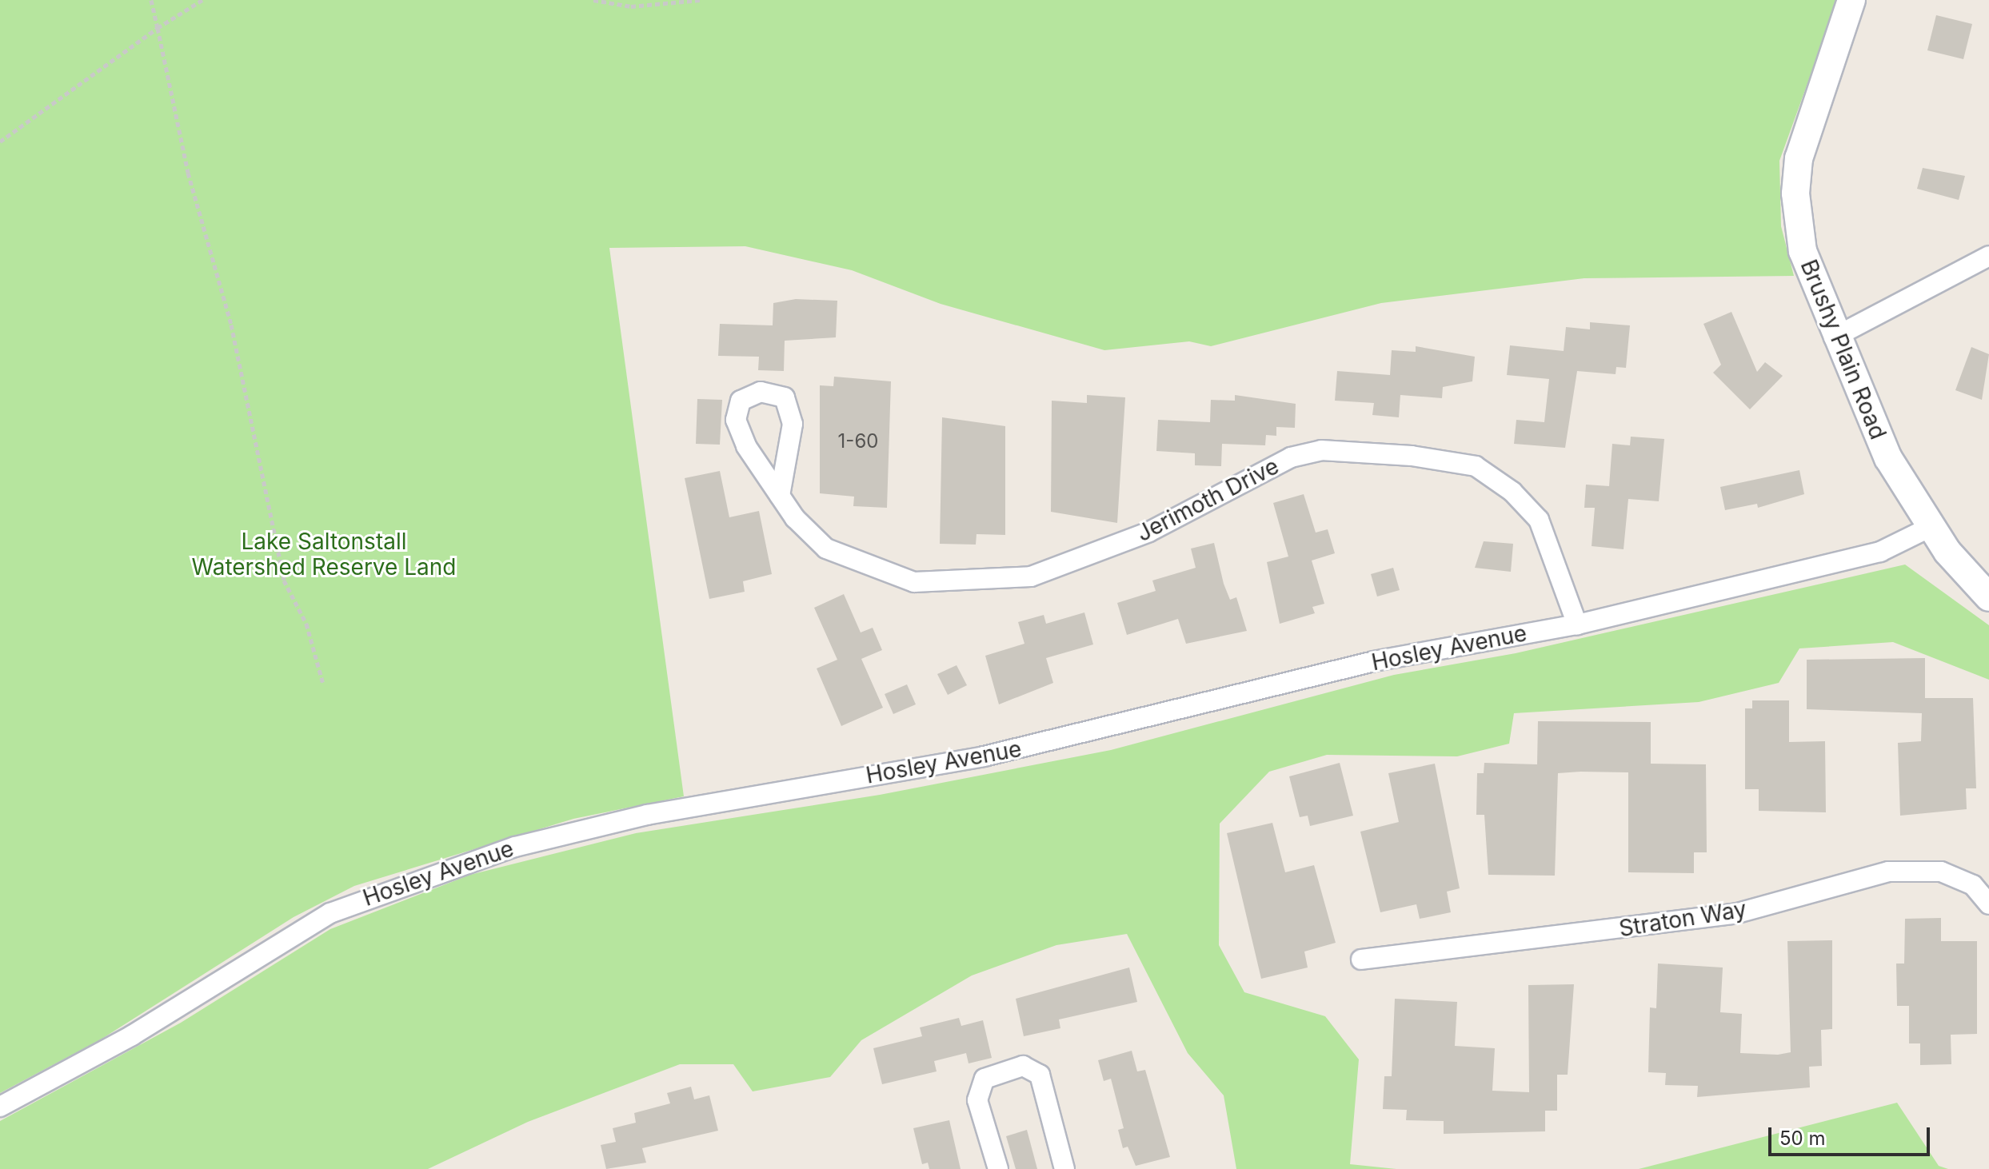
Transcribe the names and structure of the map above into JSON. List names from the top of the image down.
{
  "streets": {
    "main road": ["Brushy Plain Road"],
    "street": ["Jerimoth Drive", "Hosley Avenue", "Straton Way"]
  },
  "crossings": [
    ["Brushy Plain Road", "Hosley Avenue"],
    ["Jerimoth Drive", "Hosley Avenue"]
  ],
  "parks": ["Lake Saltonstall Watershed Reserve Land"],
  "house_numbers": ["1-60"],
  "scale_bar": "50 m"
}
